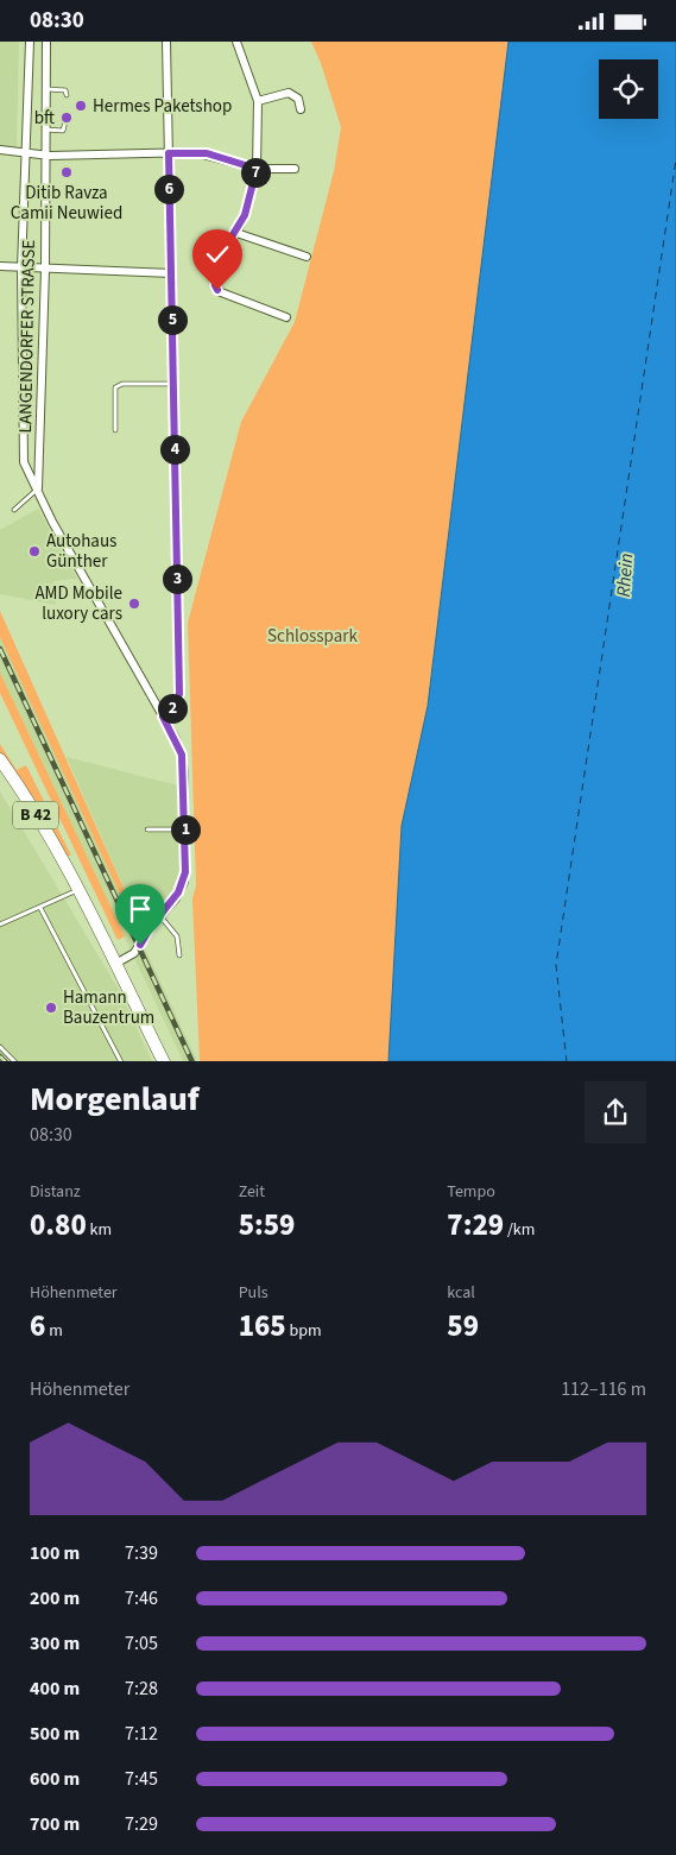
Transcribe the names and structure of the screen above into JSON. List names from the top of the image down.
{
  "streets": {
    "main road": ["B 42"],
    "street": ["LANGENDORFER STRASSE"]
  },
  "crossings": [
    ["LANGENDORFER STRASSE", "B 42"]
  ],
  "water": ["Rhein"],
  "parks": ["Schlosspark"],
  "places": [
    "Hermes Paketshop",
    "bft",
    "Ditib Ravza Camii Neuwied",
    "Autohaus Günther",
    "AMD Mobile luxory cars",
    "Hamann Bauzentrum"
  ],
  "page": {
    "status": "08:30",
    "pins": [
      "7",
      "6",
      "5",
      "4",
      "3",
      "2",
      "1"
    ],
    "heading": ["Morgenlauf", "08:30"],
    "stats": [
      ["Distanz", "0.80 km"],
      ["Zeit", "5:59"],
      ["Tempo", "7:29 /km"],
      ["Höhenmeter", "6 m"],
      ["Puls", "165 bpm"],
      ["kcal", "59"]
    ],
    "chart": ["Höhenmeter", "112–116 m"],
    "list": [
      {
        "name": "100 m",
        "note": "7:39"
      },
      {
        "name": "200 m",
        "note": "7:46"
      },
      {
        "name": "300 m",
        "note": "7:05"
      },
      {
        "name": "400 m",
        "note": "7:28"
      },
      {
        "name": "500 m",
        "note": "7:12"
      },
      {
        "name": "600 m",
        "note": "7:45"
      },
      {
        "name": "700 m",
        "note": "7:29"
      }
    ]
  }
}
